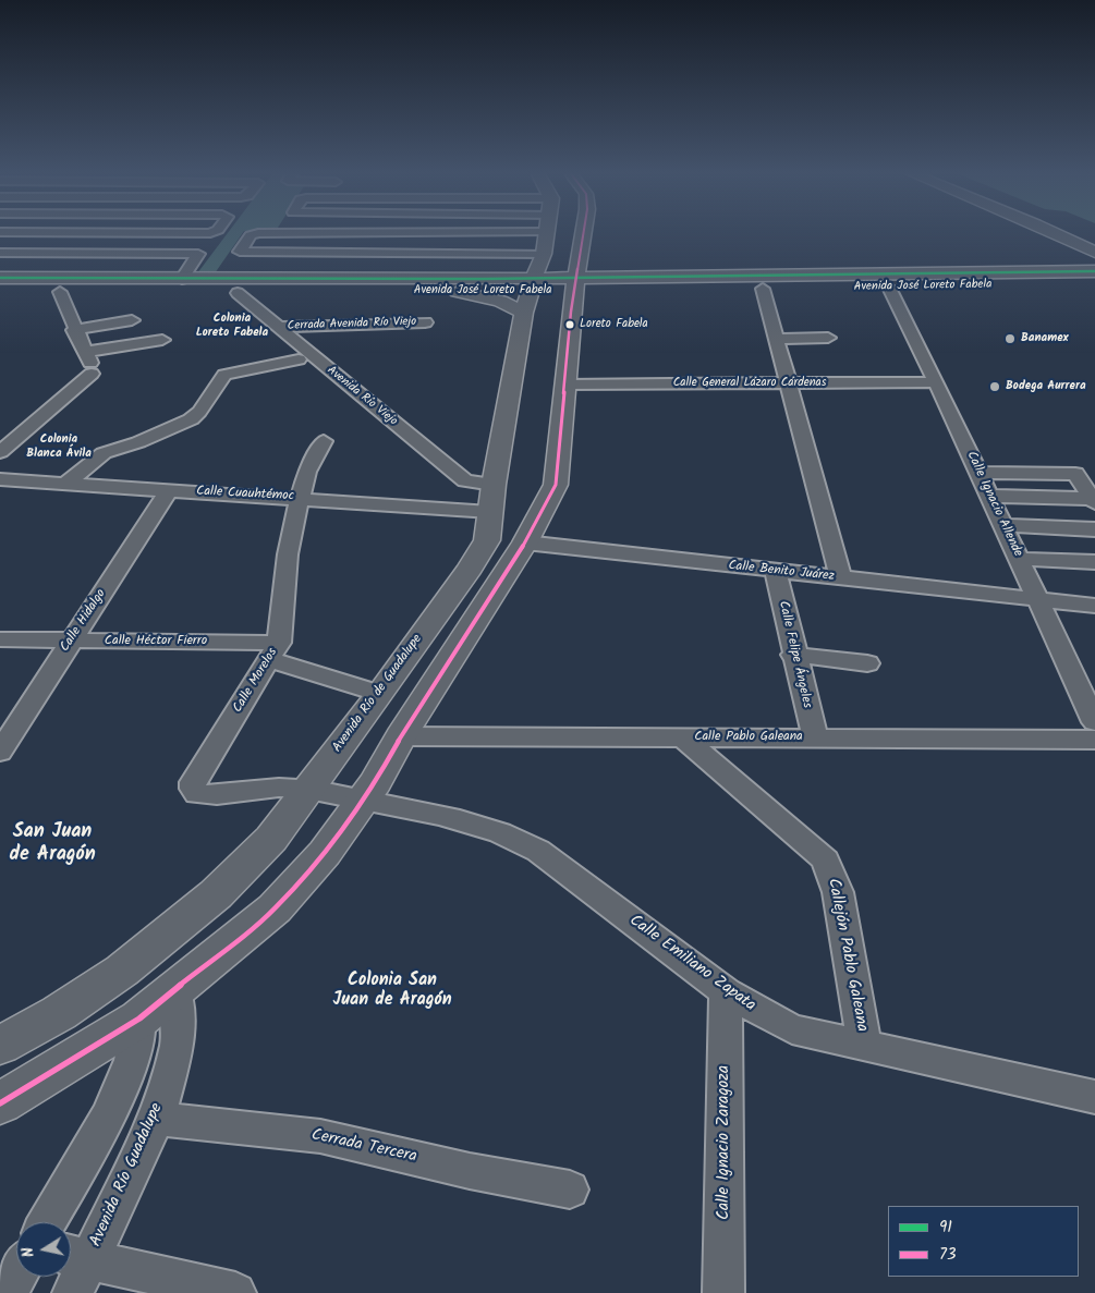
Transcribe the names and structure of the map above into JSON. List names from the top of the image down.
{
  "streets": {
    "main road": ["Avenida José Loreto Fabela", "Avenida Río de Guadalupe"],
    "street": [
      "Cerrada Avenida Río Viejo",
      "Calle General Lázaro Cárdenas",
      "Avenida Río Viejo",
      "Calle Cuauhtémoc",
      "Calle Ignacio Allende",
      "Calle Benito Juárez",
      "Calle Hidalgo",
      "Calle Héctor Fierro",
      "Calle Felipe Ángeles",
      "Calle Morelos",
      "Calle Pablo Galeana",
      "Callejón Pablo Galeana",
      "Calle Emiliano Zapata",
      "Calle Ignacio Zaragoza",
      "Cerrada Tercera",
      "Avenida Río Guadalupe"
    ]
  },
  "crossings": [
    ["Avenida José Loreto Fabela", "Avenida Río Viejo"],
    ["Avenida José Loreto Fabela", "Calle Ignacio Allende"],
    ["Avenida José Loreto Fabela", "Avenida Río de Guadalupe"],
    ["Cerrada Avenida Río Viejo", "Avenida Río Viejo"],
    ["Calle General Lázaro Cárdenas", "Calle Ignacio Allende"],
    ["Avenida Río Viejo", "Avenida Río de Guadalupe"],
    ["Calle Cuauhtémoc", "Calle Hidalgo"],
    ["Calle Cuauhtémoc", "Calle Morelos"],
    ["Calle Cuauhtémoc", "Avenida Río de Guadalupe"],
    ["Calle Ignacio Allende", "Calle Benito Juárez"],
    ["Calle Benito Juárez", "Calle Felipe Ángeles"],
    ["Calle Hidalgo", "Calle Héctor Fierro"],
    ["Calle Héctor Fierro", "Calle Morelos"],
    ["Calle Héctor Fierro", "Avenida Río de Guadalupe"],
    ["Calle Felipe Ángeles", "Calle Pablo Galeana"],
    ["Calle Morelos", "Calle Emiliano Zapata"],
    ["Avenida Río de Guadalupe", "Calle Emiliano Zapata"],
    ["Calle Pablo Galeana", "Callejón Pablo Galeana"],
    ["Callejón Pablo Galeana", "Calle Emiliano Zapata"],
    ["Calle Emiliano Zapata", "Calle Ignacio Zaragoza"],
    ["Cerrada Tercera", "Avenida Río Guadalupe"]
  ],
  "districts": [
    "Colonia Loreto Fabela",
    "Colonia Blanca Ávila",
    "San Juan de Aragón",
    "Colonia San Juan de Aragón"
  ],
  "places": ["Loreto Fabela", "Banamex", "Bodega Aurrera"],
  "lines": ["transit line 73", "transit line 91"],
  "legend": ["91", "73"],
  "north": "left"
}
